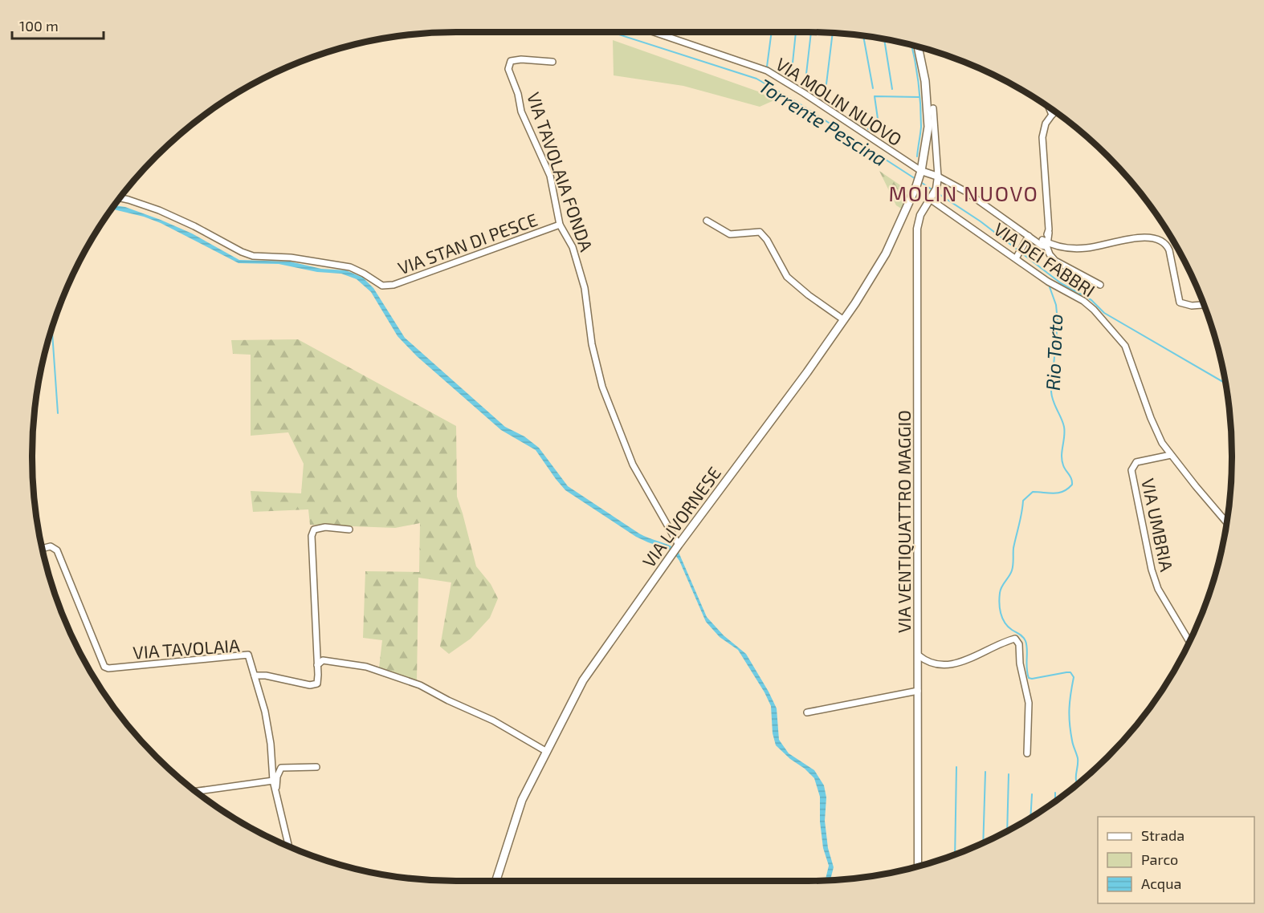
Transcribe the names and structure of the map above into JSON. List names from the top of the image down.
{
  "streets": {
    "main road": ["VIA LIVORNESE"],
    "street": [
      "VIA MOLIN NUOVO",
      "VIA TAVOLAIA FONDA",
      "VIA STAN DI PESCE",
      "VIA DEI FABBRI",
      "VIA VENTIQUATTRO MAGGIO",
      "VIA UMBRIA",
      "VIA TAVOLAIA"
    ]
  },
  "crossings": [
    ["VIA MOLIN NUOVO", "VIA LIVORNESE"],
    ["VIA TAVOLAIA FONDA", "VIA STAN DI PESCE"],
    ["VIA TAVOLAIA FONDA", "VIA LIVORNESE"],
    ["VIA DEI FABBRI", "VIA VENTIQUATTRO MAGGIO"],
    ["VIA DEI FABBRI", "VIA UMBRIA"]
  ],
  "districts": ["MOLIN NUOVO"],
  "water": ["Torrente Pescina", "Rio Torto"],
  "legend": ["Strada", "Parco", "Acqua"],
  "scale_bar": "100 m"
}
